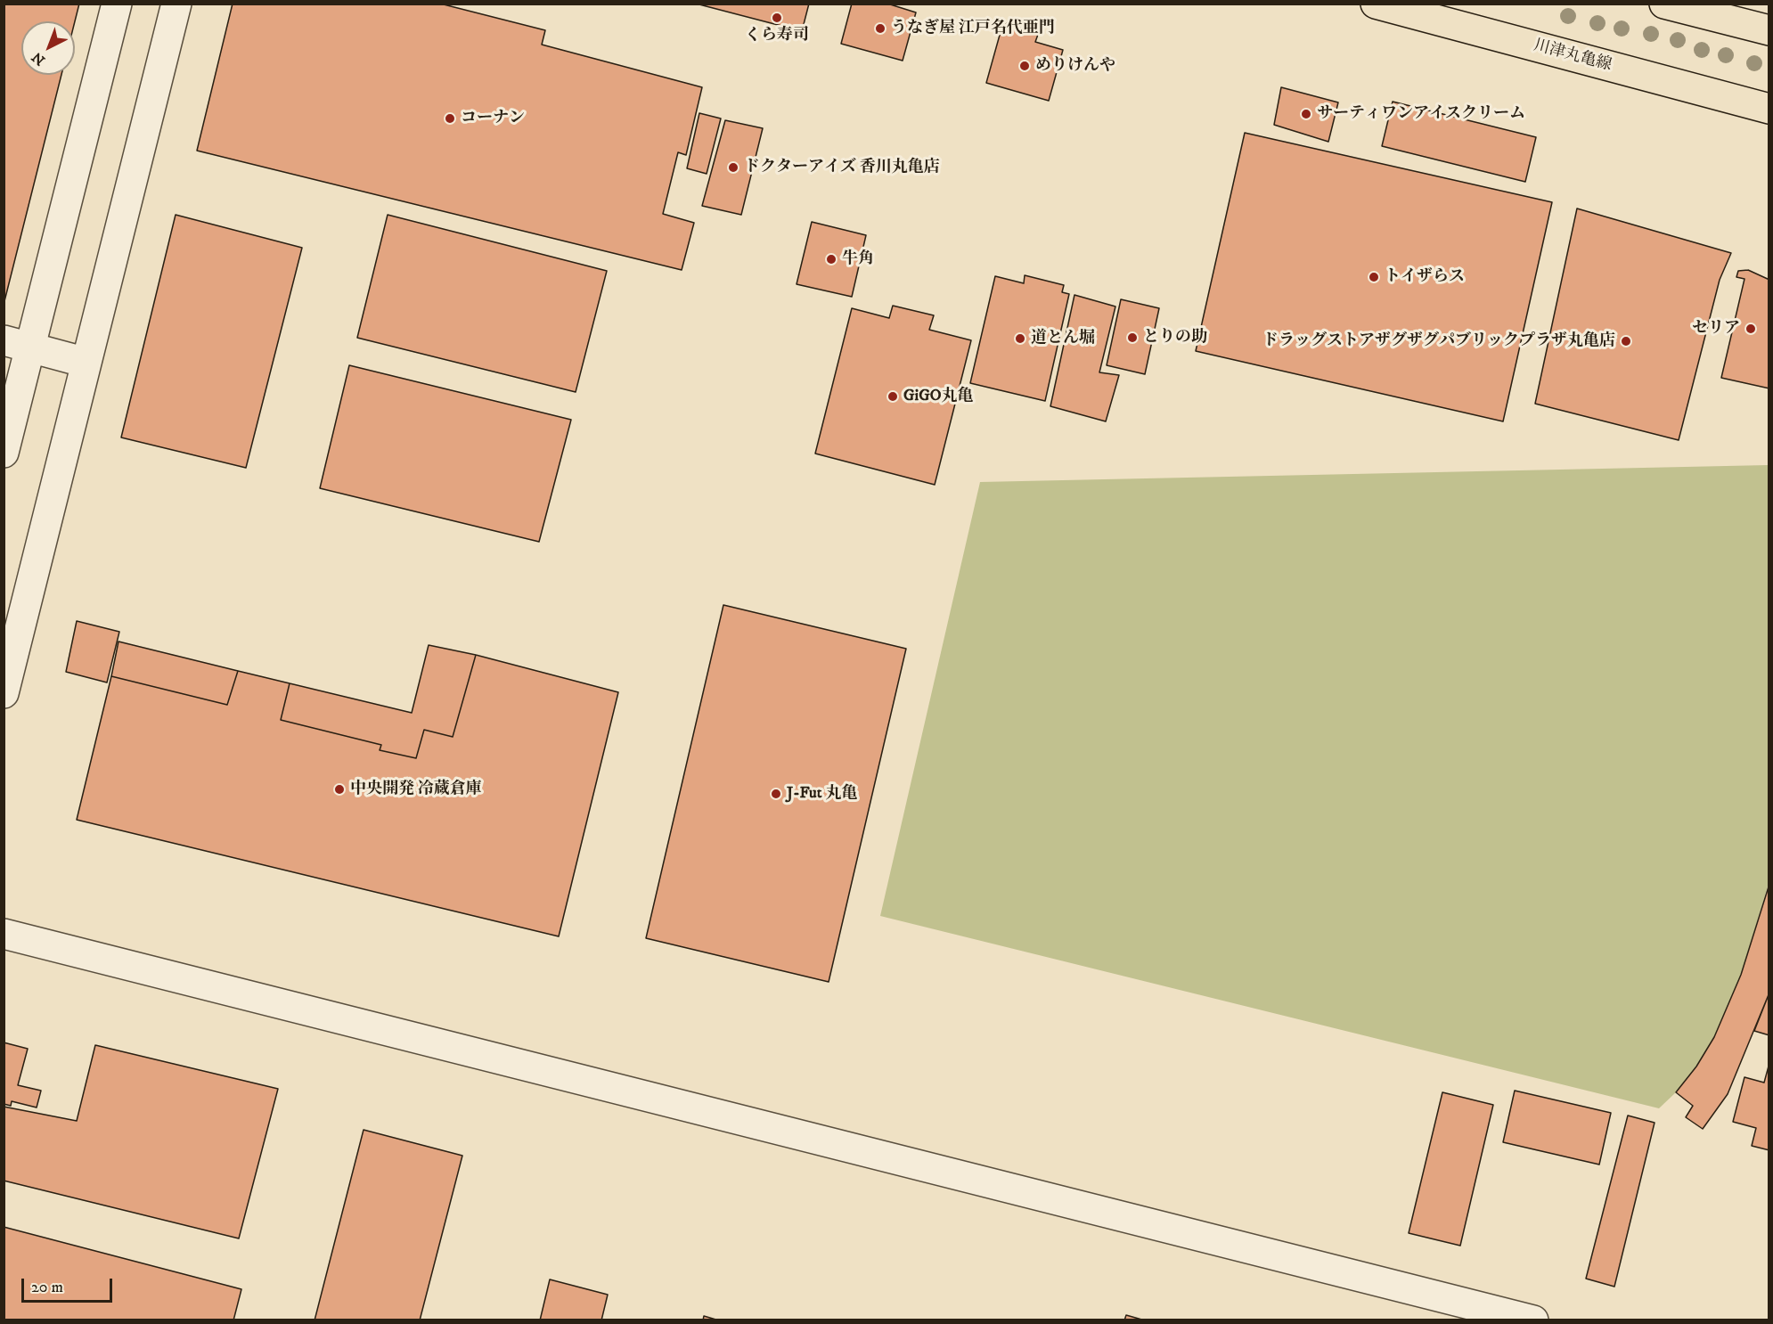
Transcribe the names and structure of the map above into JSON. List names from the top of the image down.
{
  "streets": {
    "main road": ["川津丸亀線"]
  },
  "places": [
    "くら寿司",
    "うなぎ屋 江戸名代亜門",
    "めりけんや",
    "サーティワンアイスクリーム",
    "コーナン",
    "ドクターアイズ 香川丸亀店",
    "牛角",
    "トイザらス",
    "セリア",
    "とりの助",
    "道とん堀",
    "ドラッグストアザグザグパブリックプラザ丸亀店",
    "GiGO丸亀",
    "中央開発 冷蔵倉庫",
    "J-Fut 丸亀"
  ],
  "scale_bar": "20 m",
  "north": "bottom left"
}
